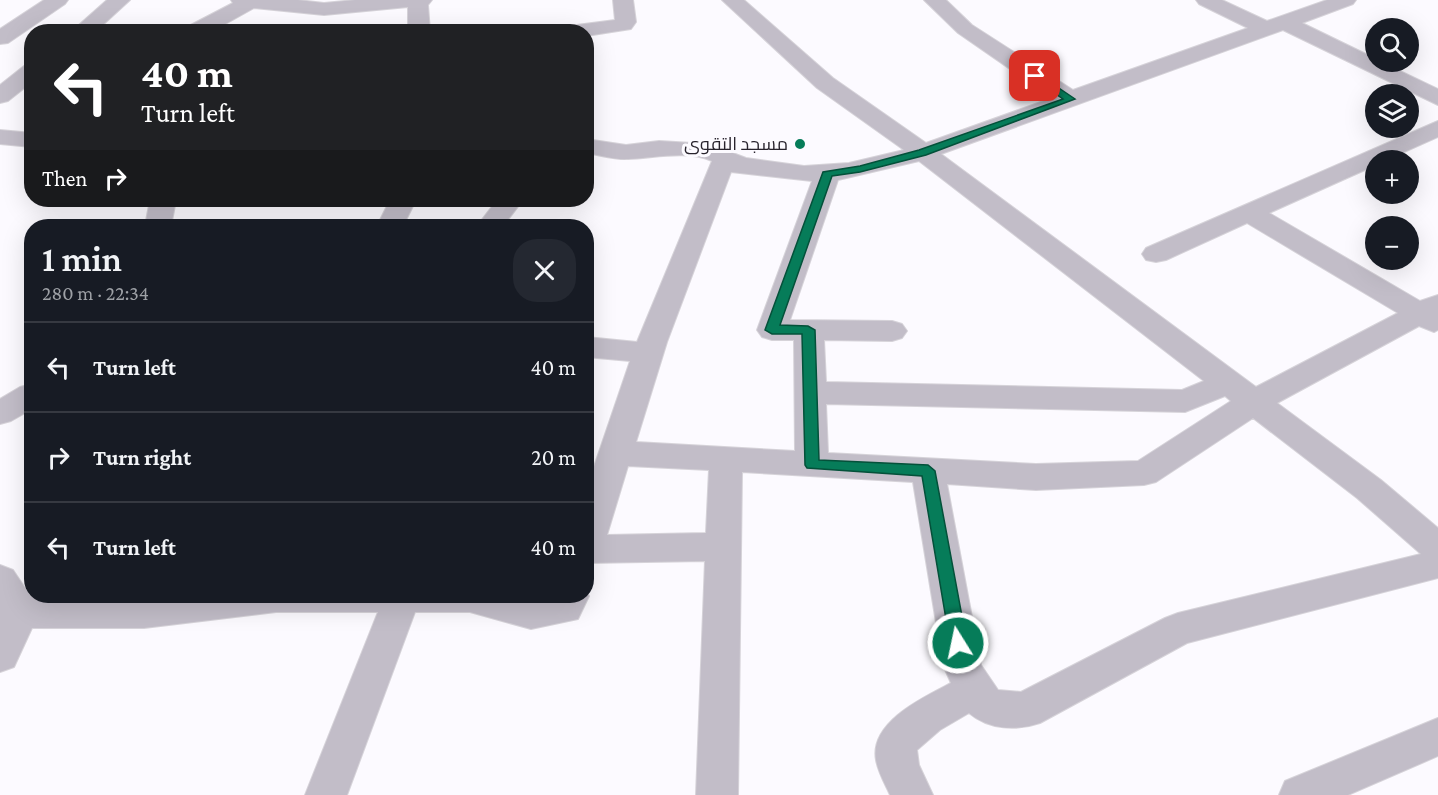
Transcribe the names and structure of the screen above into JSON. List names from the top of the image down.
{
  "places": ["مسجد التقوى"],
  "page": {
    "map_buttons": ["+", "−"],
    "turn": ["40 m", "Turn left"],
    "then": "Then",
    "heading": ["1 min", "280 m · 22:34"],
    "list": [
      {
        "name": "Turn left",
        "value": "40 m"
      },
      {
        "name": "Turn right",
        "value": "20 m"
      },
      {
        "name": "Turn left",
        "value": "40 m"
      }
    ]
  }
}
